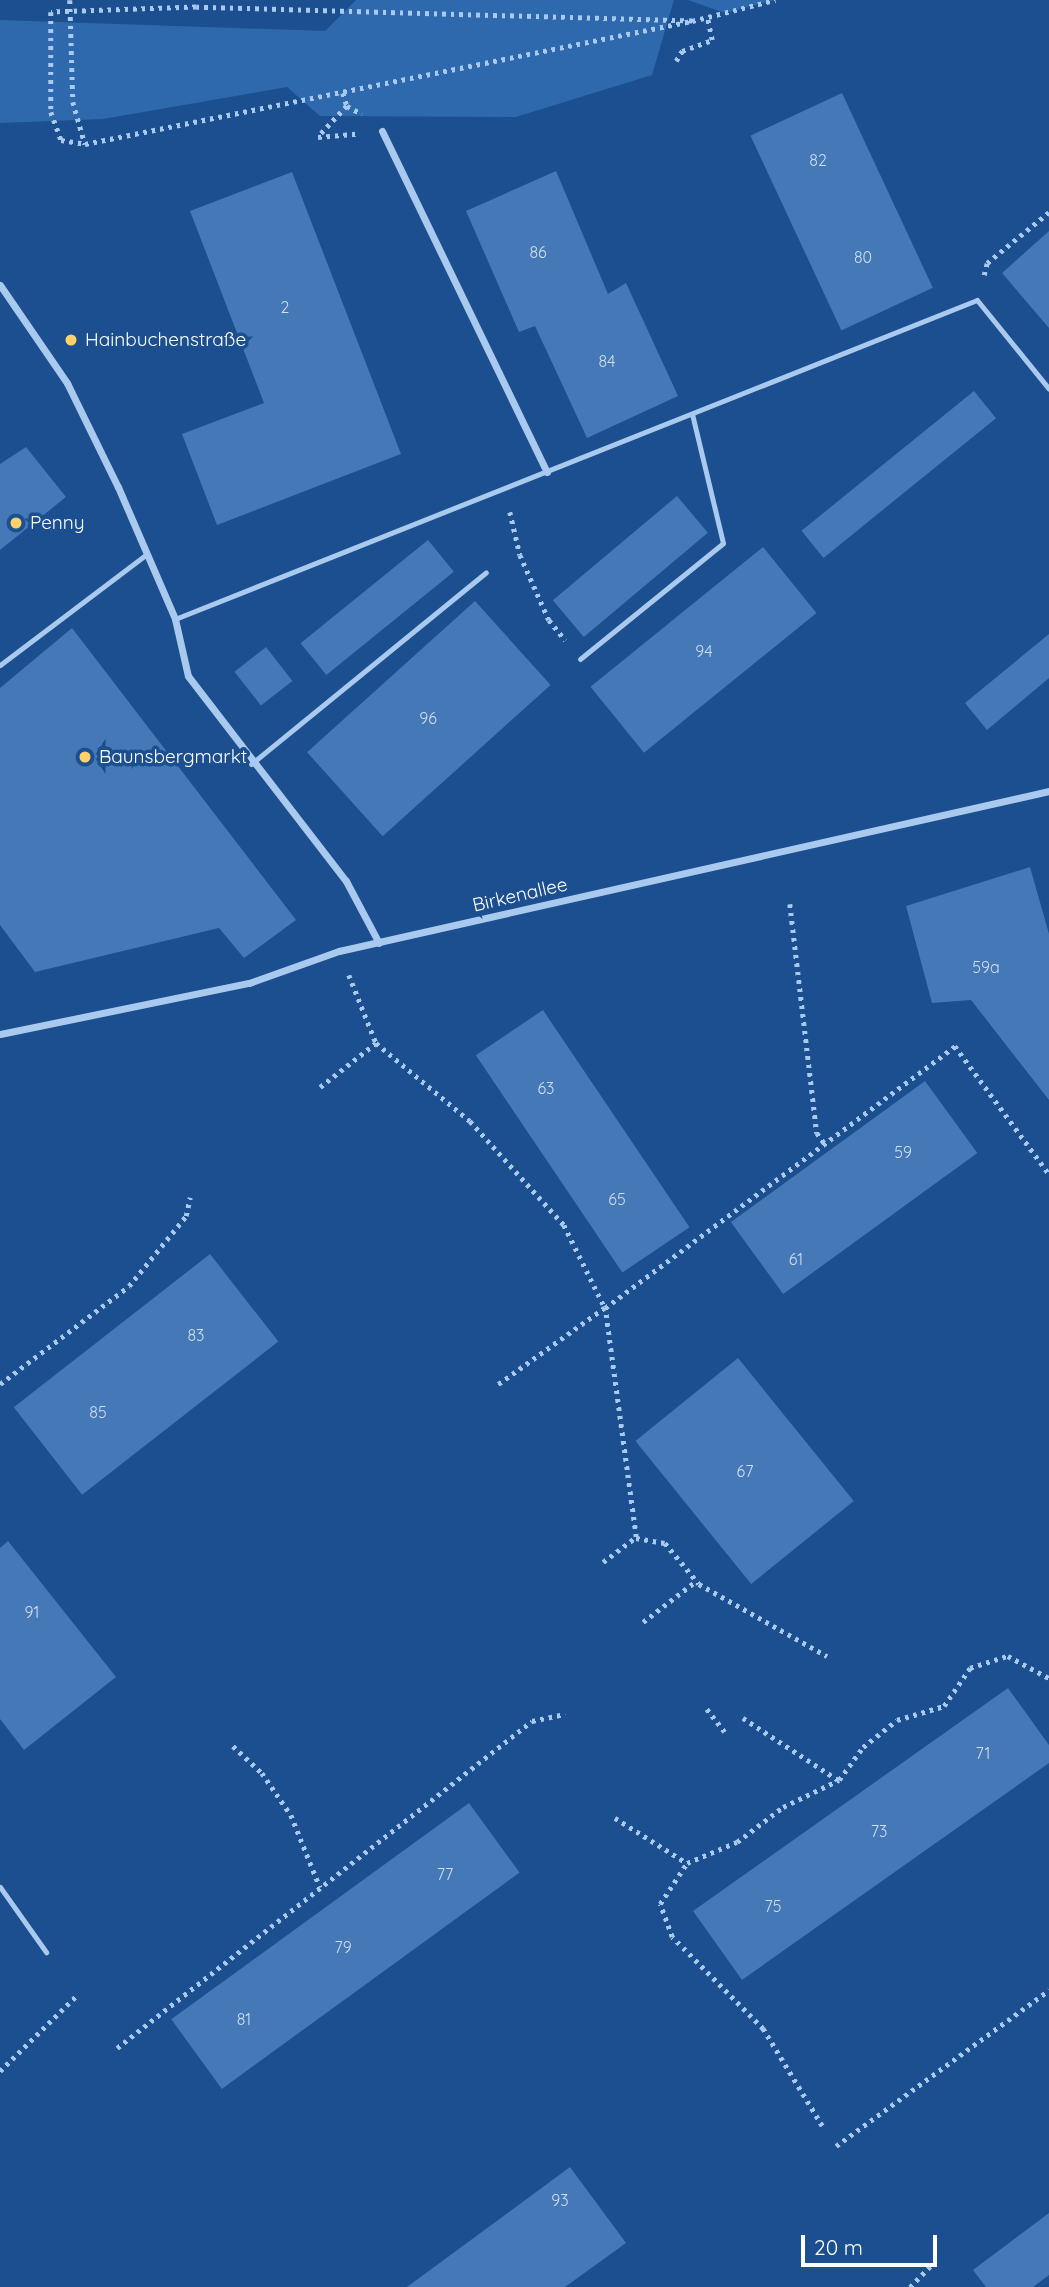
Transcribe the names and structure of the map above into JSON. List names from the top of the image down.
{
  "streets": {
    "street": ["Birkenallee"]
  },
  "places": ["Hainbuchenstraße", "Penny", "Baunsbergmarkt"],
  "house_numbers": [
    "82",
    "86",
    "80",
    "2",
    "84",
    "94",
    "96",
    "59a",
    "63",
    "59",
    "65",
    "61",
    "83",
    "85",
    "67",
    "91",
    "71",
    "73",
    "77",
    "75",
    "79",
    "81",
    "93"
  ],
  "scale_bar": "20 m"
}
